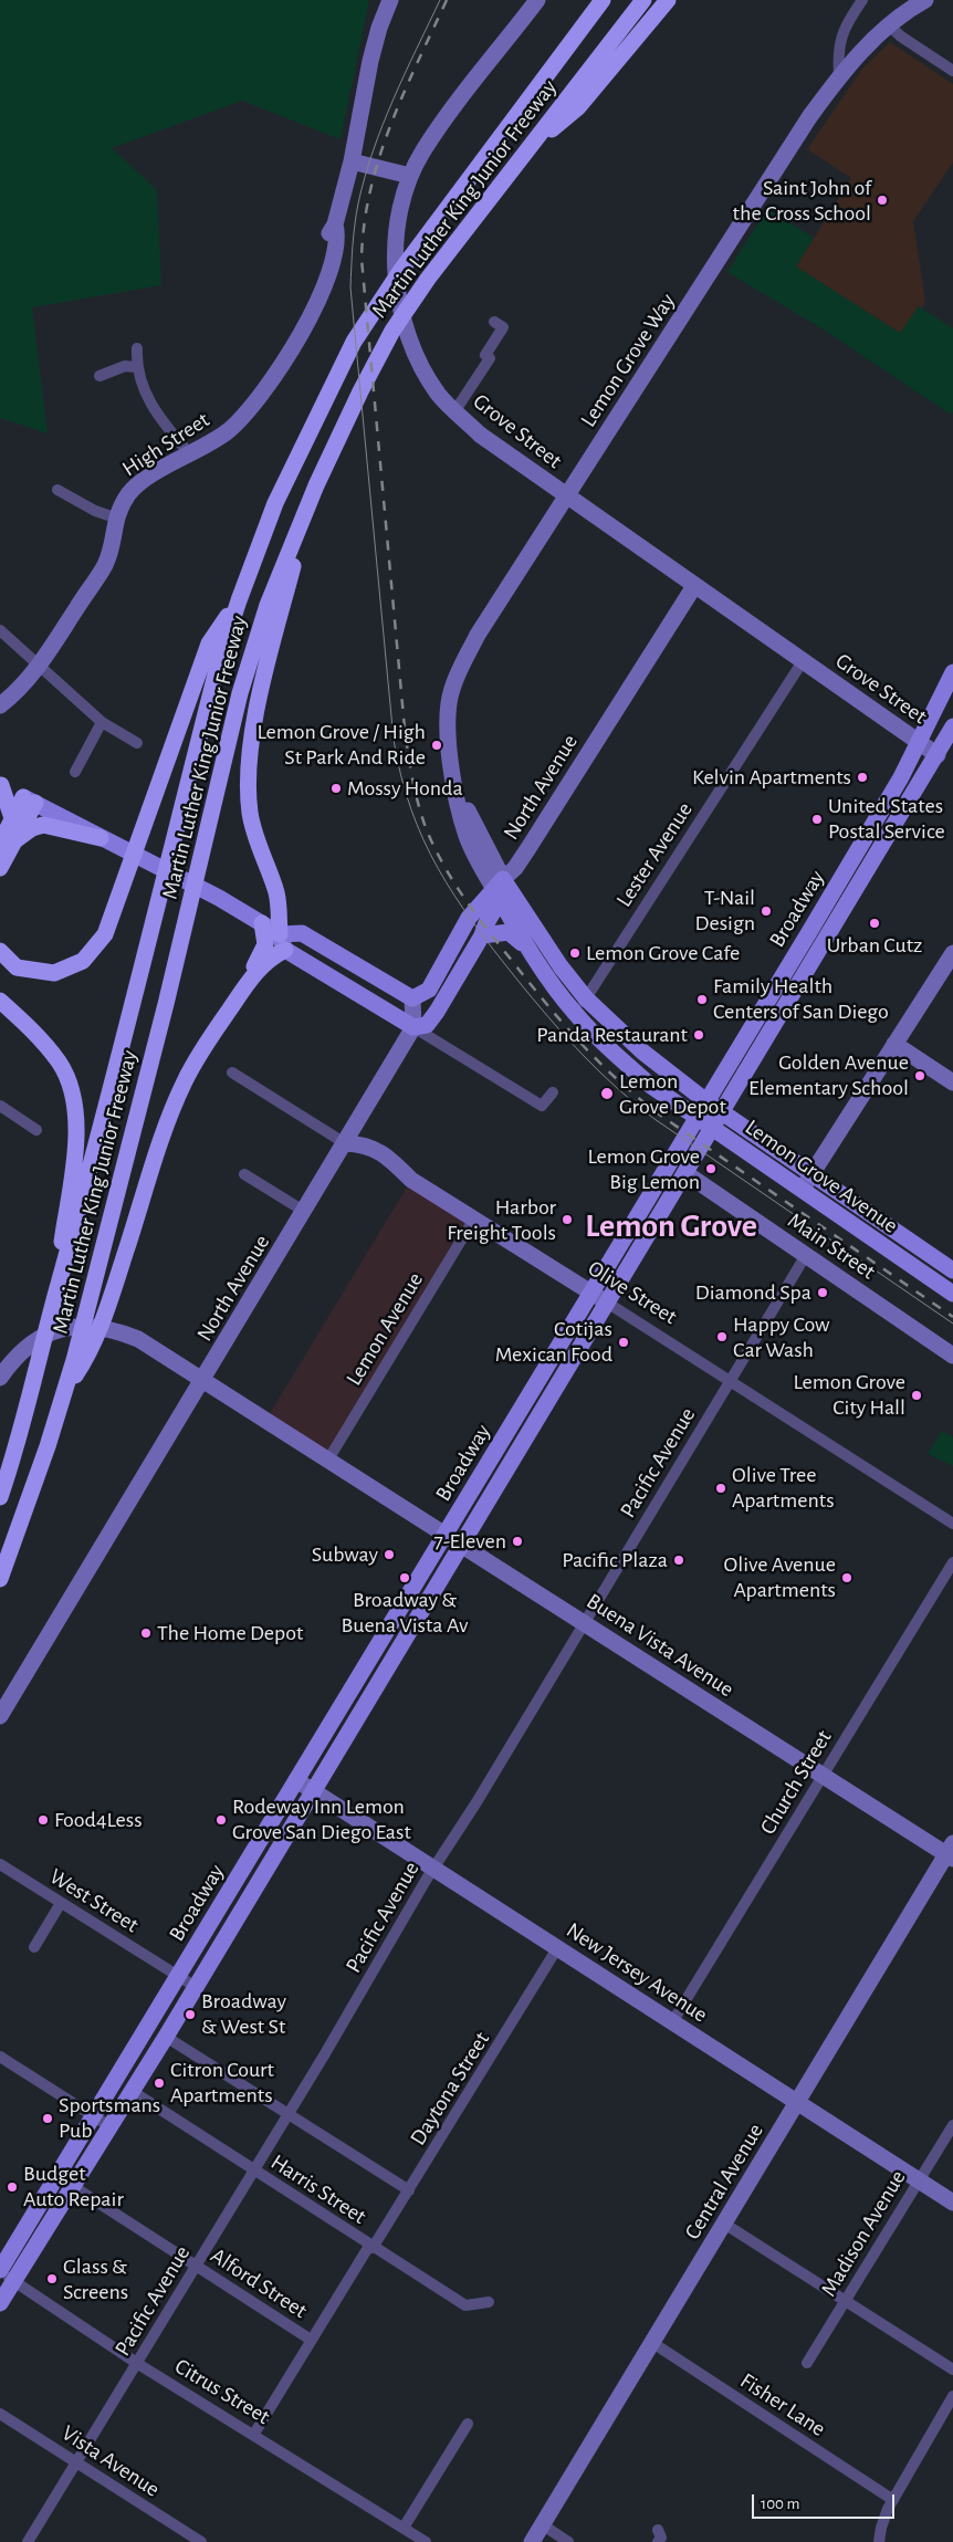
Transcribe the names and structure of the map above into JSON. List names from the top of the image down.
{
  "streets": {
    "highway": ["Martin Luther King Junior Freeway"],
    "main road": ["North Avenue", "Broadway", "Lemon Grove Avenue"],
    "street": [
      "Lemon Grove Way",
      "Grove Street",
      "High Street",
      "Lester Avenue",
      "Main Street",
      "Olive Street",
      "Lemon Avenue",
      "Pacific Avenue",
      "Buena Vista Avenue",
      "Church Street",
      "West Street",
      "New Jersey Avenue",
      "Daytona Street",
      "Central Avenue",
      "Harris Street",
      "Madison Avenue",
      "Alford Street",
      "Citrus Street",
      "Fisher Lane",
      "Vista Avenue"
    ]
  },
  "crossings": [
    ["Lemon Grove Way", "Grove Street"],
    ["Lemon Grove Way", "Lemon Grove Avenue"],
    ["Grove Street", "North Avenue"],
    ["Grove Street", "Lester Avenue"],
    ["Grove Street", "Broadway"],
    ["North Avenue", "Lemon Grove Avenue"],
    ["North Avenue", "Olive Street"],
    ["North Avenue", "Buena Vista Avenue"],
    ["Lester Avenue", "Lemon Grove Avenue"],
    ["Broadway", "Lemon Grove Avenue"],
    ["Broadway", "Main Street"],
    ["Broadway", "Olive Street"],
    ["Broadway", "Buena Vista Avenue"],
    ["Broadway", "West Street"],
    ["Broadway", "New Jersey Avenue"],
    ["Broadway", "Harris Street"],
    ["Broadway", "Alford Street"],
    ["Broadway", "Citrus Street"],
    ["Main Street", "Pacific Avenue"],
    ["Olive Street", "Lemon Avenue"],
    ["Olive Street", "Pacific Avenue"],
    ["Lemon Avenue", "Buena Vista Avenue"],
    ["Pacific Avenue", "Buena Vista Avenue"],
    ["Pacific Avenue", "New Jersey Avenue"],
    ["Pacific Avenue", "Harris Street"],
    ["Pacific Avenue", "Alford Street"],
    ["Pacific Avenue", "Citrus Street"],
    ["Pacific Avenue", "Vista Avenue"],
    ["Buena Vista Avenue", "Church Street"],
    ["Buena Vista Avenue", "Central Avenue"],
    ["Church Street", "New Jersey Avenue"],
    ["New Jersey Avenue", "Daytona Street"],
    ["New Jersey Avenue", "Central Avenue"],
    ["New Jersey Avenue", "Madison Avenue"],
    ["Daytona Street", "Harris Street"],
    ["Daytona Street", "Alford Street"],
    ["Daytona Street", "Citrus Street"],
    ["Central Avenue", "Fisher Lane"]
  ],
  "districts": ["Lemon Grove"],
  "places": [
    "Saint John of the Cross School",
    "Lemon Grove / High St Park And Ride",
    "Kelvin Apartments",
    "Mossy Honda",
    "United States Postal Service",
    "T-Nail Design",
    "Urban Cutz",
    "Lemon Grove Cafe",
    "Family Health Centers of San Diego",
    "Panda Restaurant",
    "Golden Avenue Elementary School",
    "Lemon Grove Depot",
    "Lemon Grove Big Lemon",
    "Harbor Freight Tools",
    "Diamond Spa",
    "Happy Cow Car Wash",
    "Cotijas Mexican Food",
    "Lemon Grove City Hall",
    "Olive Tree Apartments",
    "7-Eleven",
    "Subway",
    "Pacific Plaza",
    "Broadway & Buena Vista Av",
    "Olive Avenue Apartments",
    "The Home Depot",
    "Food4Less",
    "Rodeway Inn Lemon Grove San Diego East",
    "Broadway & West St",
    "Citron Court Apartments",
    "Sportsmans Pub",
    "Budget Auto Repair",
    "Glass & Screens"
  ],
  "scale_bar": "100 m"
}
